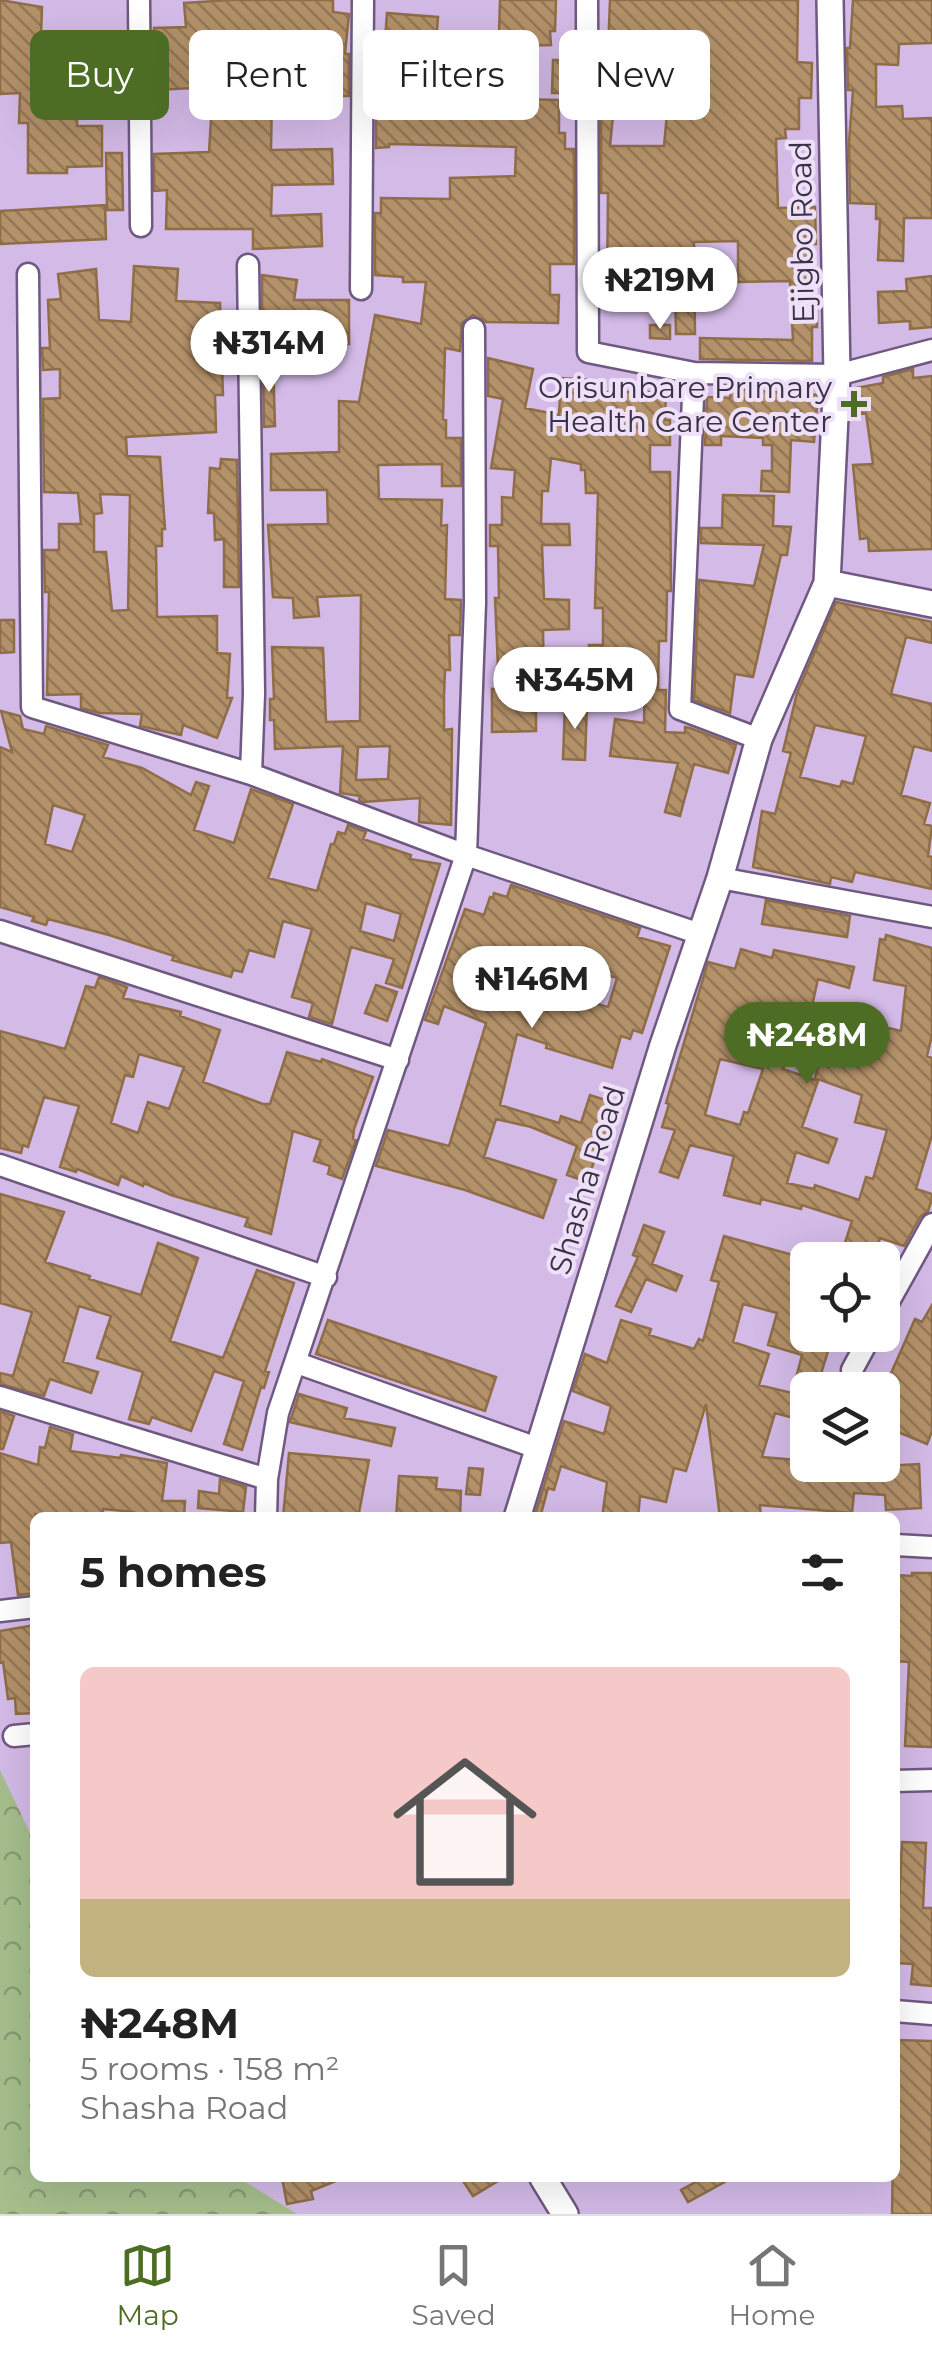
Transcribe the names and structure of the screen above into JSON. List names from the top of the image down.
{
  "streets": {
    "street": ["Ejigbo Road", "Shasha Road"]
  },
  "crossings": [
    ["Ejigbo Road", "Shasha Road"]
  ],
  "places": {
    "health": ["Orisunbare Primary Health Care Center"]
  },
  "page": {
    "chip": [
      "Buy",
      "Rent",
      "Filters",
      "New"
    ],
    "price": [
      "₦219M",
      "₦314M",
      "₦345M",
      "₦146M",
      "₦248M"
    ],
    "heading": "5 homes",
    "list": [
      {
        "name": "₦248M",
        "note": "5 rooms · 158 m² · Shasha Road"
      }
    ],
    "tabs": ["Map", "Saved", "Home"]
  }
}
